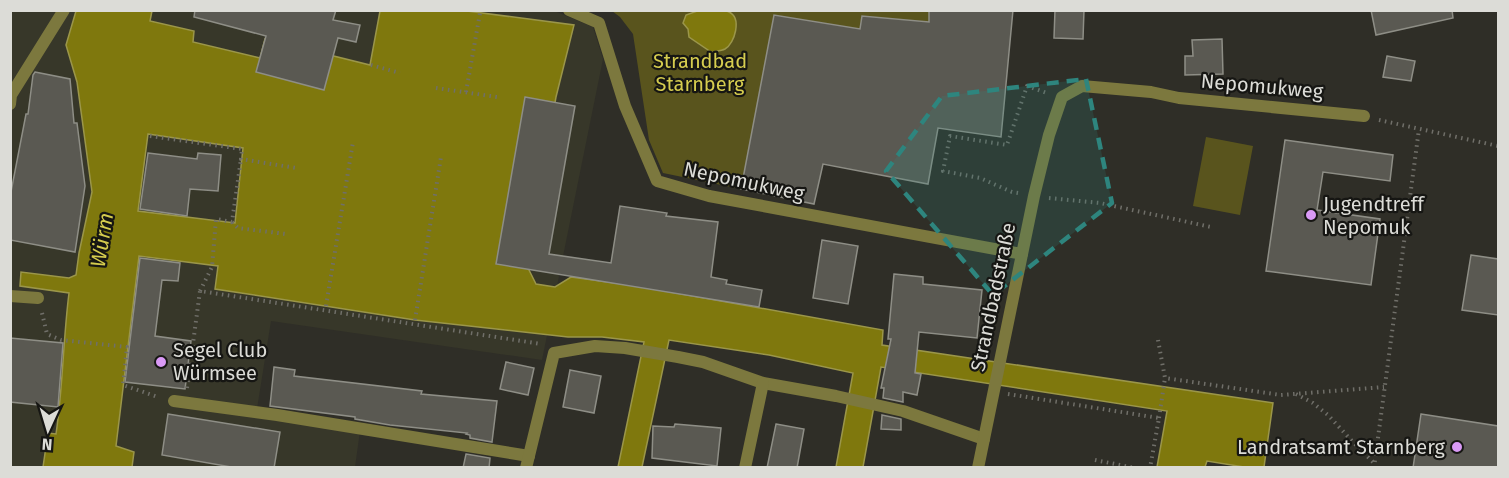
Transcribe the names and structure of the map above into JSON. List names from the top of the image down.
{
  "streets": {
    "street": ["Nepomukweg", "Strandbadstraße"]
  },
  "crossings": [
    ["Nepomukweg", "Strandbadstraße"]
  ],
  "water": ["Würm"],
  "parks": ["Strandbad Starnberg"],
  "places": ["Jugendtreff Nepomuk", "Segel Club Würmsee", "Landratsamt Starnberg"],
  "north": "bottom"
}
